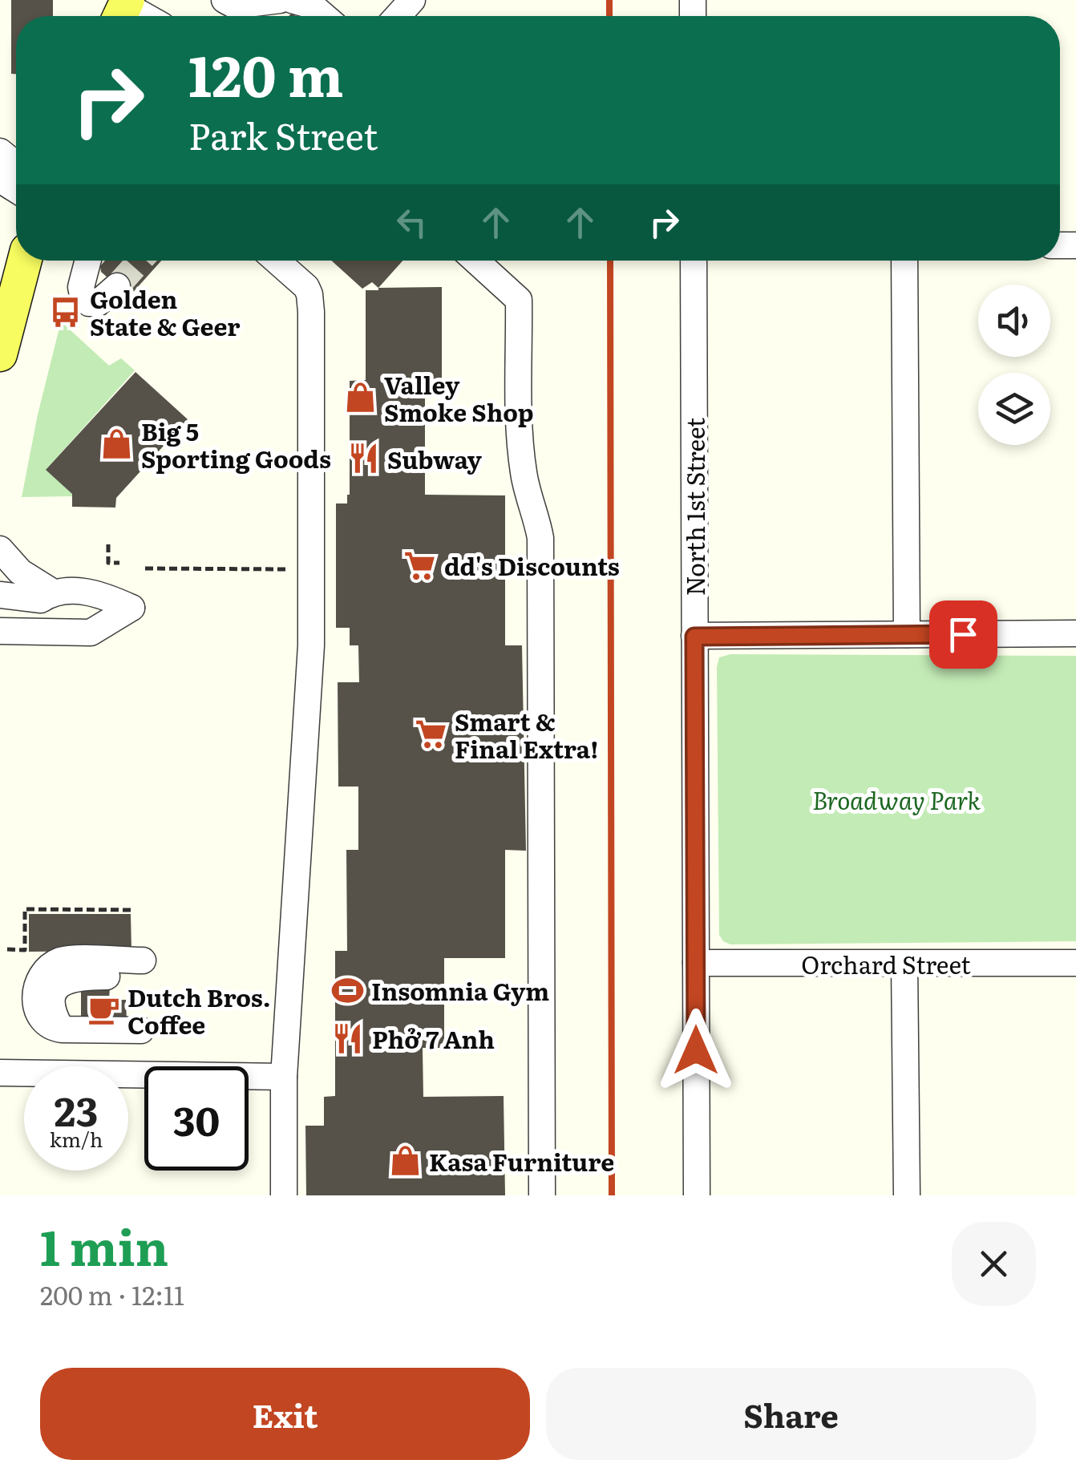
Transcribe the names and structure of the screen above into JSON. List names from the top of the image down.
{
  "streets": {
    "street": ["North 1st Street", "Orchard Street"]
  },
  "crossings": [
    ["North 1st Street", "Orchard Street"]
  ],
  "parks": ["Broadway Park"],
  "places": {
    "bus stop": ["Golden State & Geer"],
    "shop": ["Valley Smoke Shop", "Big 5 Sporting Goods", "Kasa Furniture"],
    "restaurant": ["Subway", "Phở 7 Anh"],
    "supermarket": ["dd's Discounts", "Smart & Final Extra!"],
    "sports": ["Insomnia Gym"],
    "cafe": ["Dutch Bros. Coffee"]
  },
  "page": {
    "turn": ["120 m", "Park Street"],
    "speed": "23 km/h",
    "limit": "30",
    "heading": ["1 min", "200 m · 12:11"],
    "buttons": ["Exit", "Share"]
  }
}
